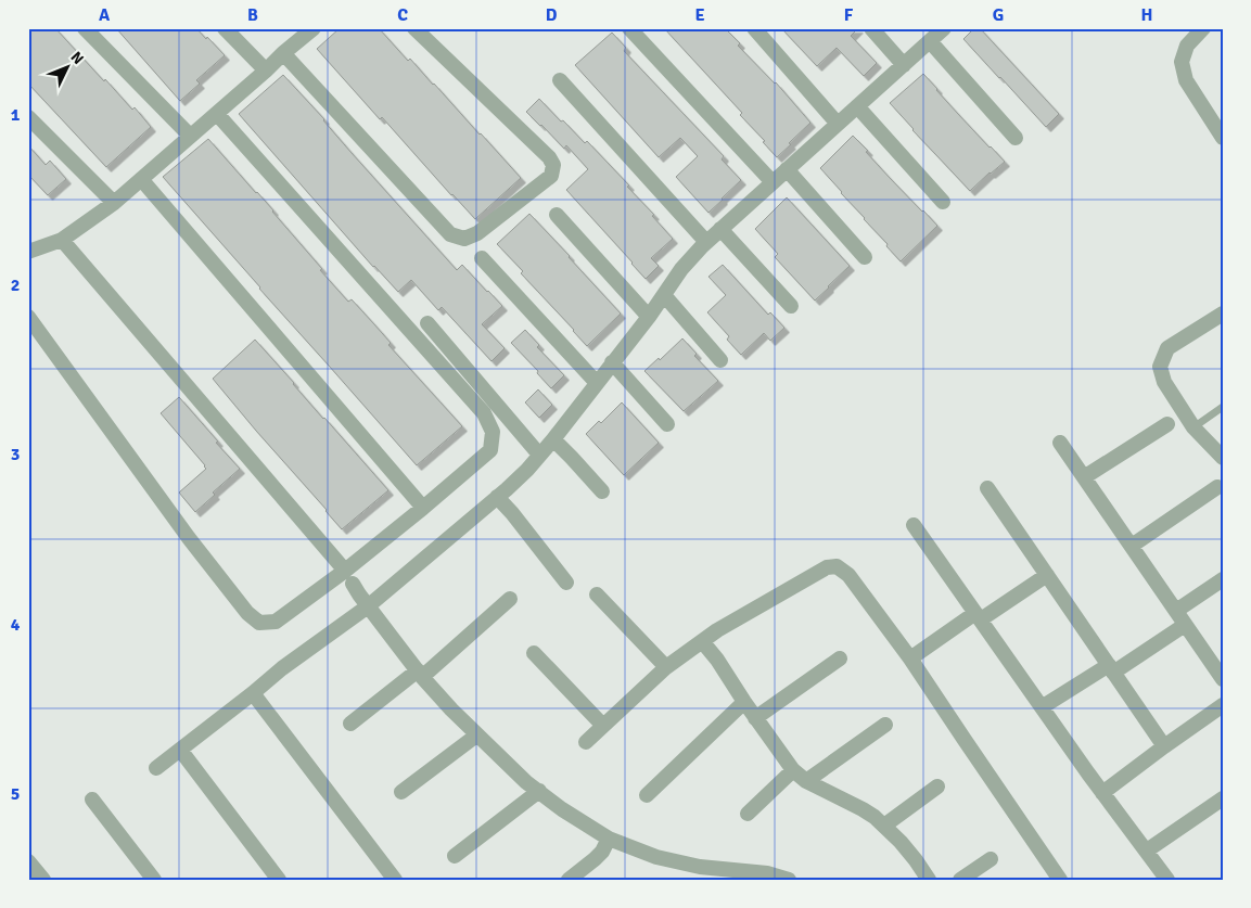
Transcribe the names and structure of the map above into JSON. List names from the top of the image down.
{
  "north": "top right",
  "grid": {
    "columns": [
      "A",
      "B",
      "C",
      "D",
      "E",
      "F",
      "G",
      "H"
    ],
    "rows": [
      "1",
      "2",
      "3",
      "4",
      "5"
    ]
  }
}
